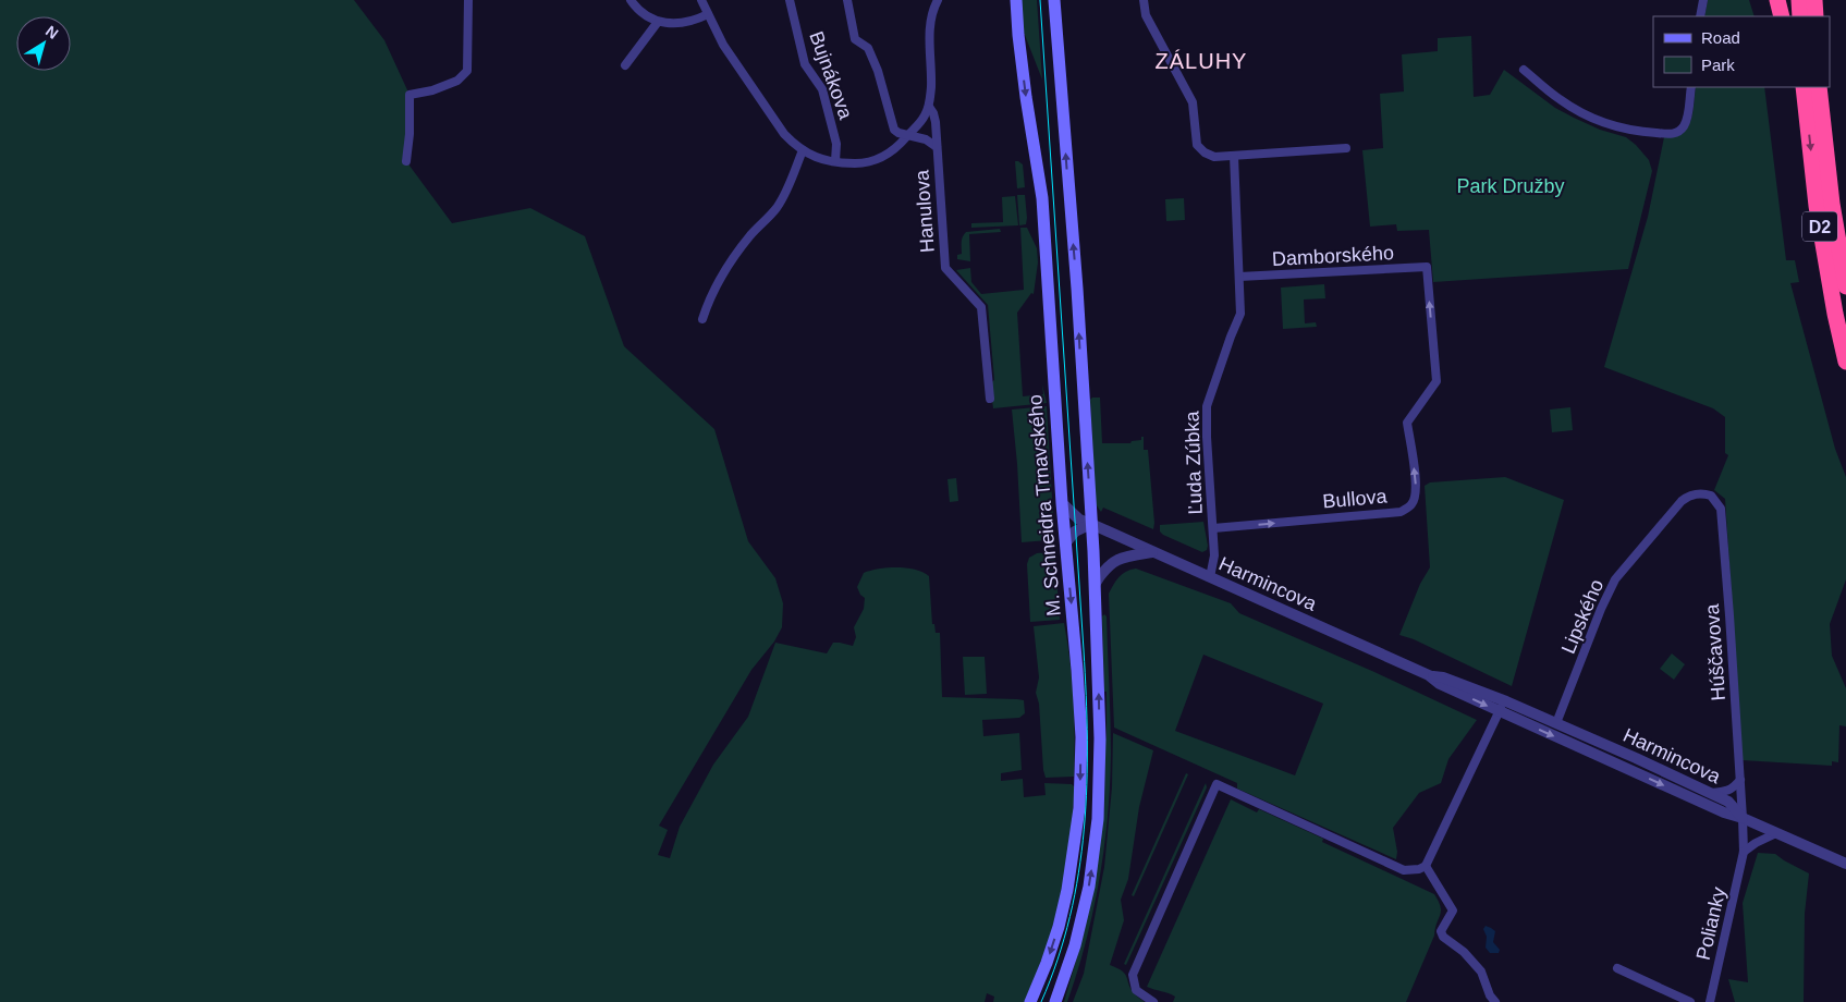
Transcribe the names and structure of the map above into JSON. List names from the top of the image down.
{
  "streets": {
    "highway": ["D2"],
    "main road": ["M. Schneidra Trnavského"],
    "street": [
      "Bujnákova",
      "Hanulova",
      "Damborského",
      "Ľuda Zúbka",
      "Bullova",
      "Harmincova",
      "Lipského",
      "Húščavova",
      "Polianky"
    ]
  },
  "crossings": [
    ["Bujnákova", "Hanulova"],
    ["Damborského", "Ľuda Zúbka"],
    ["Damborského", "Bullova"],
    ["Ľuda Zúbka", "Bullova"],
    ["Ľuda Zúbka", "Harmincova"],
    ["M. Schneidra Trnavského", "Harmincova"],
    ["Harmincova", "Lipského"],
    ["Harmincova", "Húščavova"],
    ["Harmincova", "Polianky"],
    ["Lipského", "Húščavova"],
    ["Húščavova", "Polianky"]
  ],
  "districts": ["ZÁLUHY"],
  "parks": ["Park Družby"],
  "legend": ["Road", "Park"],
  "north": "top right"
}
